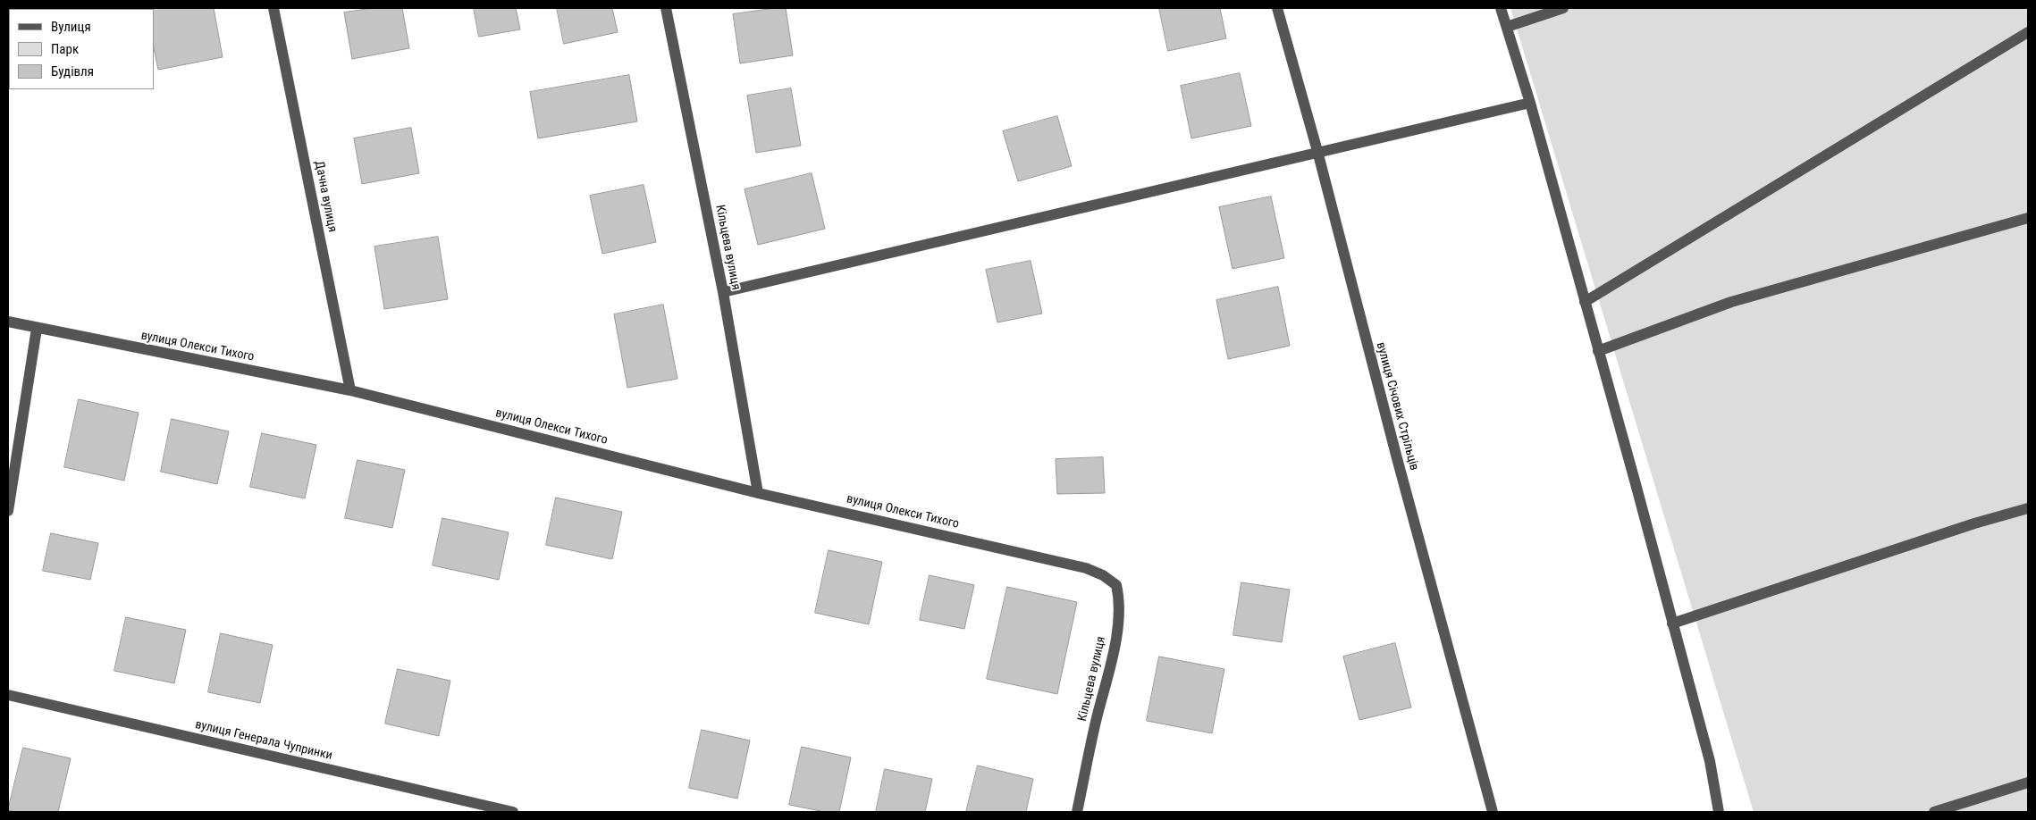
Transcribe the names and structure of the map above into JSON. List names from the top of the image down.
{
  "streets": {
    "street": [
      "Дачна вулиця",
      "Кільцева вулиця",
      "вулиця Олекси Тихого",
      "вулиця Січових Стрільців",
      "вулиця Генерала Чупринки"
    ]
  },
  "crossings": [
    ["Дачна вулиця", "вулиця Олекси Тихого"],
    ["Кільцева вулиця", "вулиця Олекси Тихого"]
  ],
  "legend": ["Вулиця", "Парк", "Будівля"]
}
